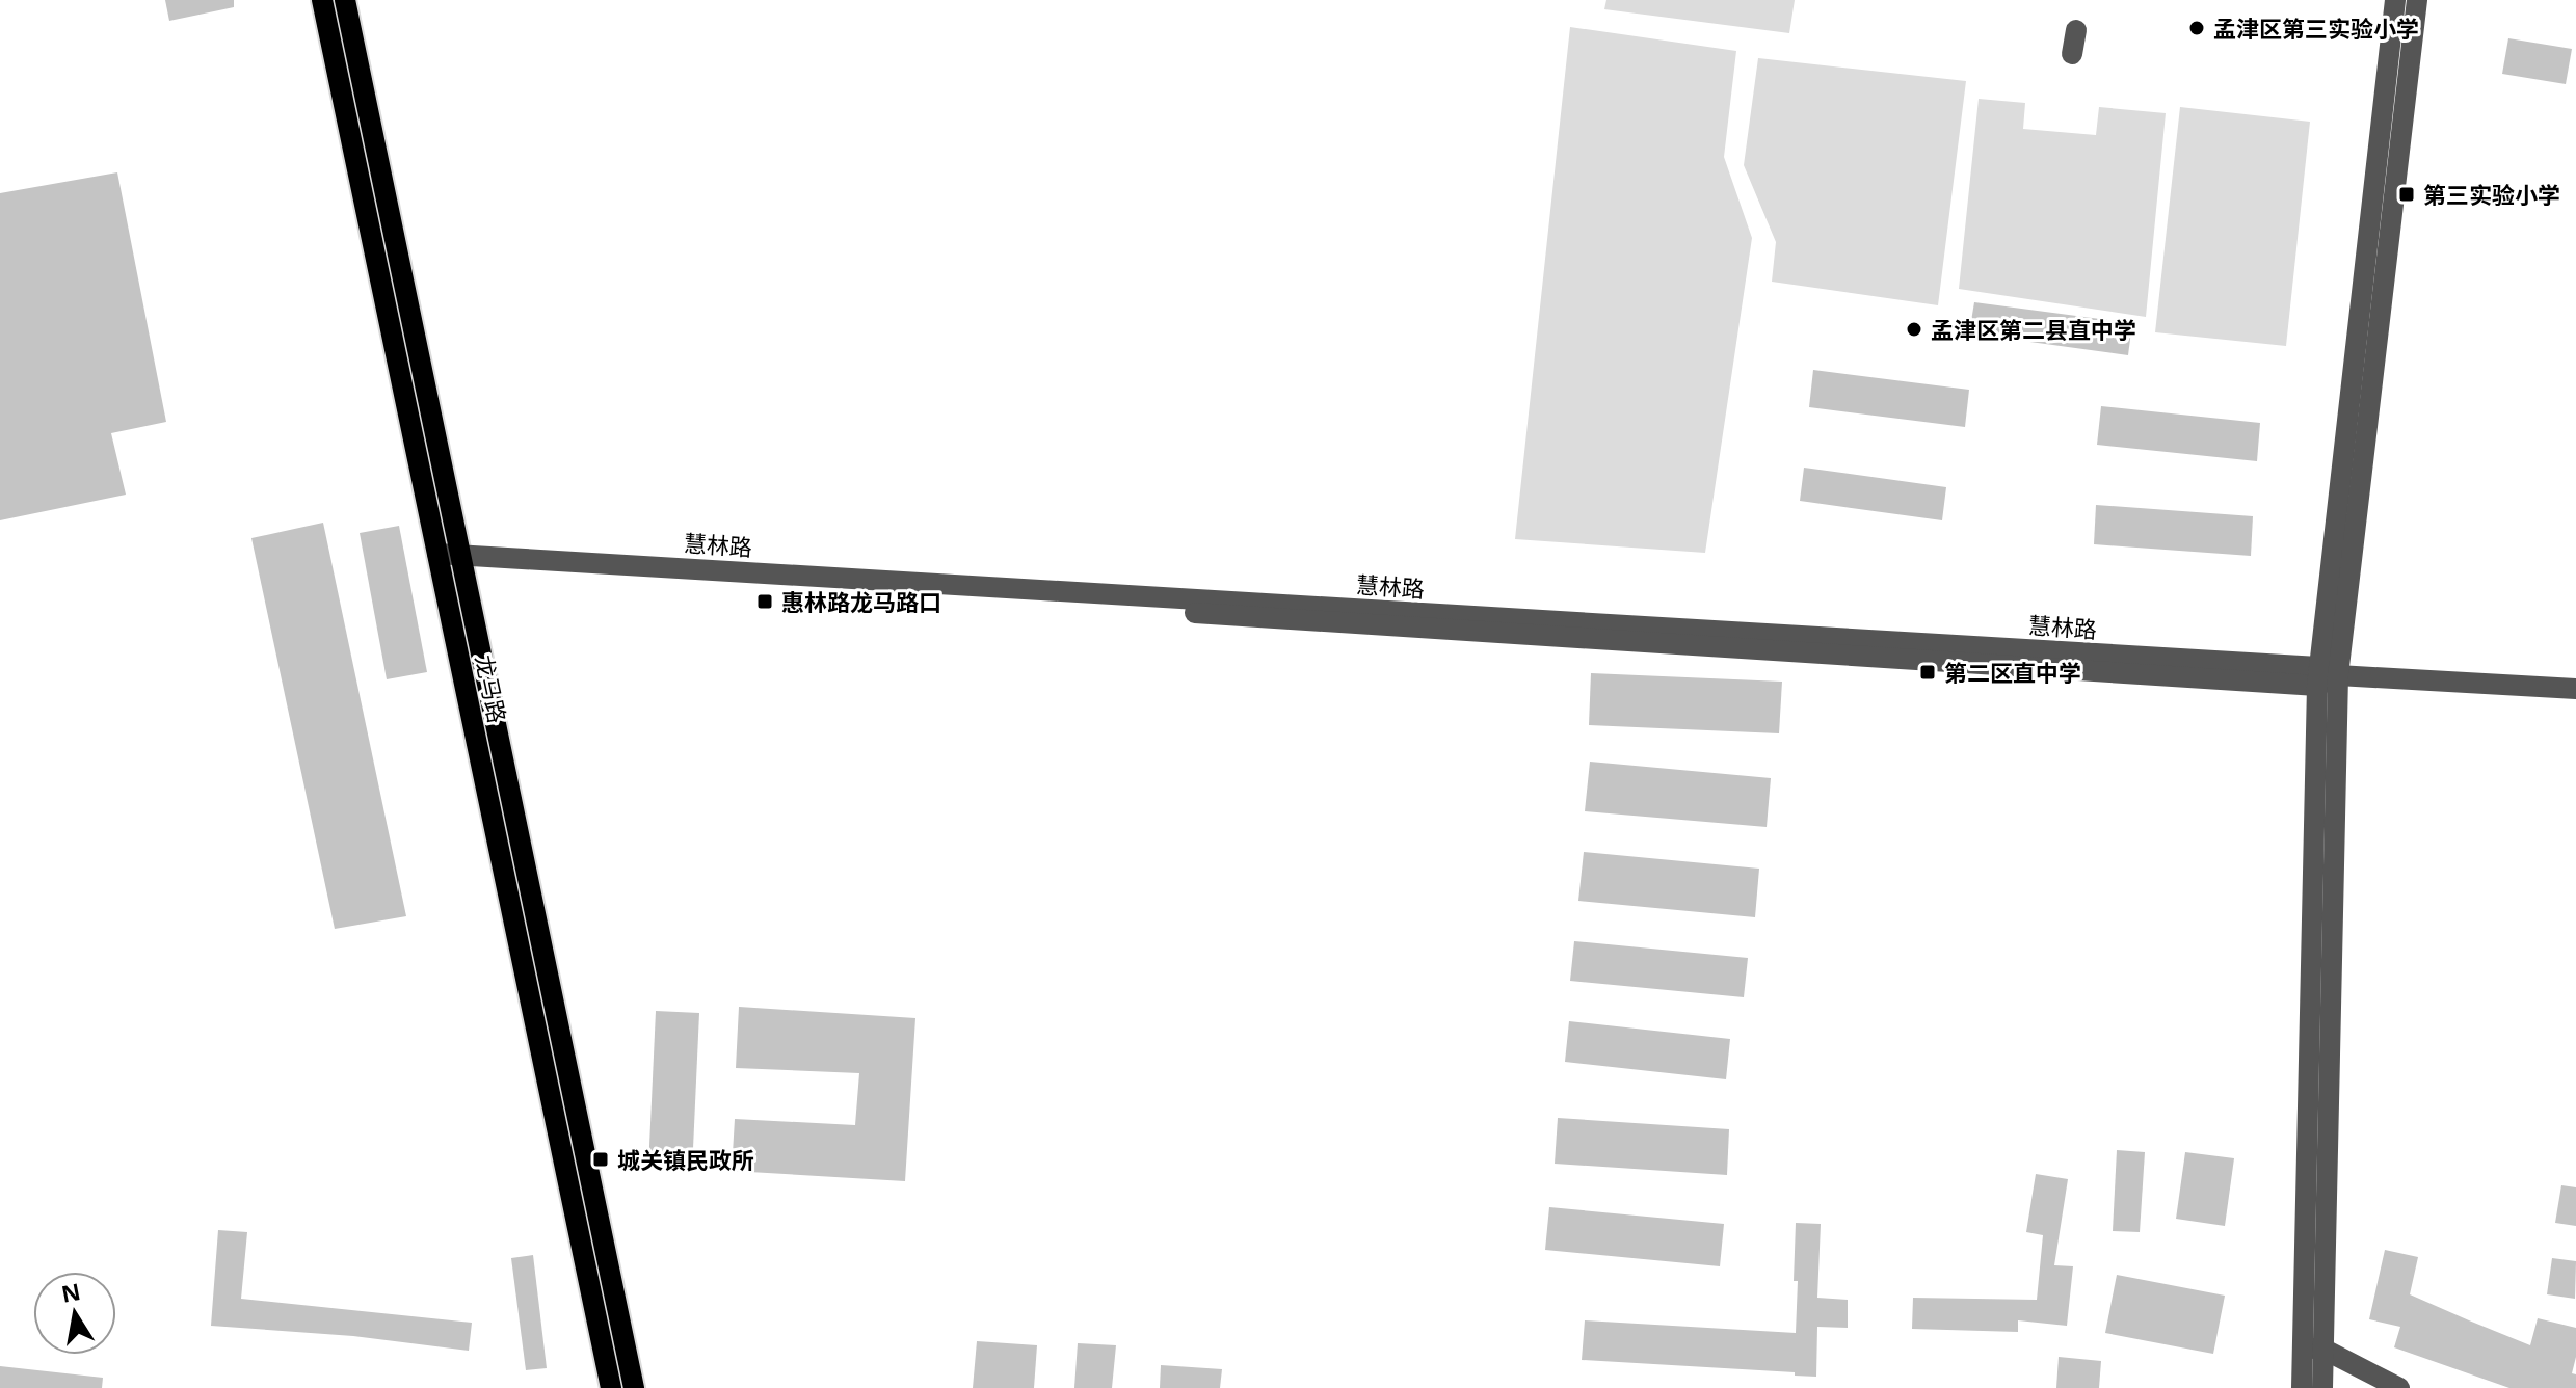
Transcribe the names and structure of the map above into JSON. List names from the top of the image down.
{
  "streets": {
    "main road": ["龙马路"],
    "street": ["慧林路"]
  },
  "crossings": [
    ["慧林路", "龙马路"]
  ],
  "places": {
    "other": ["孟津区第三实验小学", "孟津区第二县直中学"],
    "transit": [
      "第三实验小学",
      "惠林路龙马路口",
      "第二区直中学",
      "城关镇民政所"
    ]
  },
  "north": "top"
}
